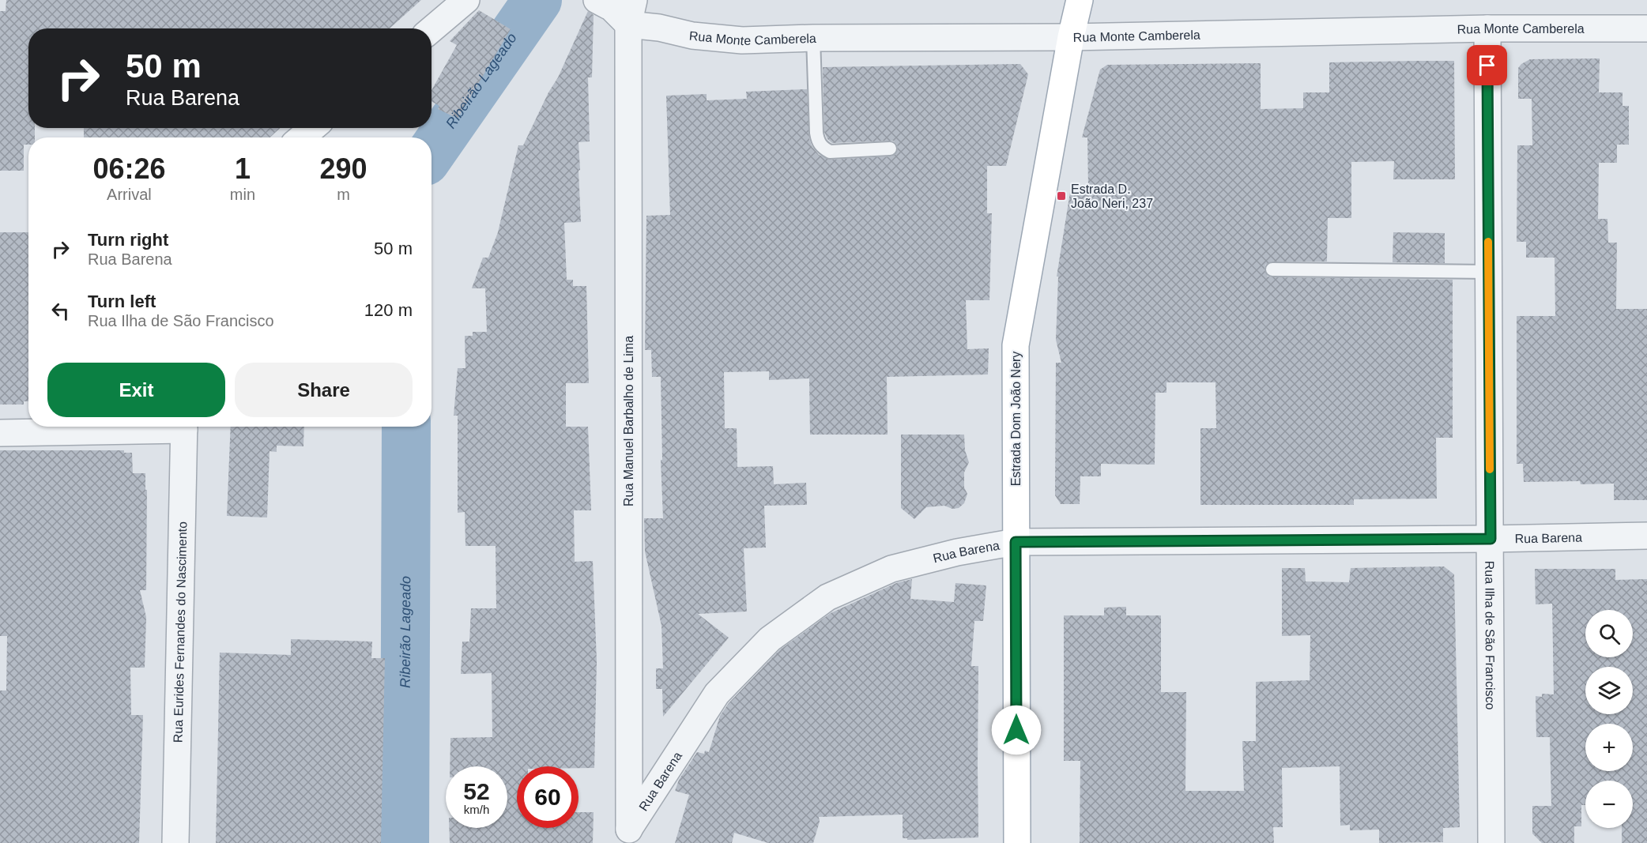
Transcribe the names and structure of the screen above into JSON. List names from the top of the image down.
{
  "streets": {
    "main road": ["Estrada Dom João Nery"],
    "street": [
      "Rua Monte Camberela",
      "Rua Manuel Barbalho de Lima",
      "Rua Barena",
      "Rua Eurides Fernandes do Nascimento",
      "Rua Ilha de São Francisco"
    ]
  },
  "crossings": [
    ["Rua Monte Camberela", "Estrada Dom João Nery"],
    ["Rua Monte Camberela", "Rua Manuel Barbalho de Lima"],
    ["Rua Monte Camberela", "Rua Ilha de São Francisco"],
    ["Estrada Dom João Nery", "Rua Barena"],
    ["Rua Manuel Barbalho de Lima", "Rua Barena"],
    ["Rua Barena", "Rua Ilha de São Francisco"]
  ],
  "water": ["Ribeirão Lageado"],
  "places": {
    "transit": ["Estrada D. João Neri, 237"]
  },
  "page": {
    "turn": ["50 m", "Rua Barena"],
    "eta": [
      "06:26",
      "Arrival",
      "1",
      "min",
      "290",
      "m"
    ],
    "list": [
      {
        "name": "Turn right",
        "note": "Rua Barena",
        "value": "50 m"
      },
      {
        "name": "Turn left",
        "note": "Rua Ilha de São Francisco",
        "value": "120 m"
      }
    ],
    "buttons": ["Exit", "Share"],
    "map_buttons": ["+", "−"],
    "speed": "52 km/h",
    "limit": "60"
  }
}
